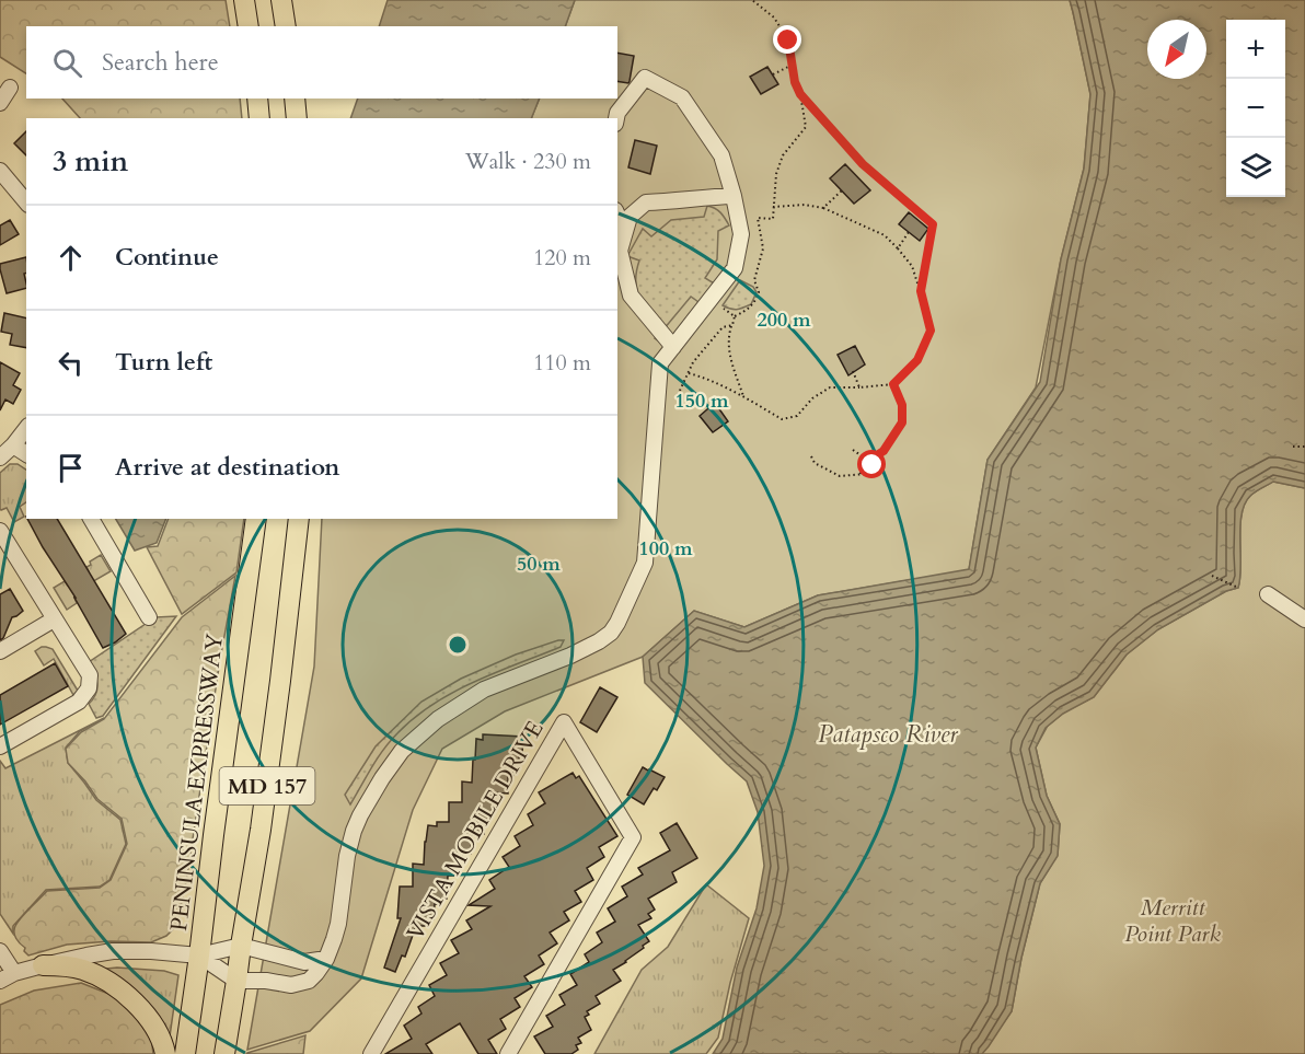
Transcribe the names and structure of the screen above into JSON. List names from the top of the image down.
{
  "streets": {
    "main road": ["PENINSULA EXPRESSWAY", "MD 157"],
    "street": ["VISTA MOBILE DRIVE"]
  },
  "water": ["Patapsco River"],
  "parks": ["Merritt Point Park"],
  "north": "bottom left",
  "page": {
    "map_buttons": ["+", "−"],
    "search": "Search here",
    "heading": ["3 min", "Walk · 230 m"],
    "list": [
      ["Continue", "120 m"],
      ["Turn left", "110 m"],
      "Arrive at destination"
    ]
  },
  "rings": [
    "200 m",
    "150 m",
    "100 m",
    "50 m"
  ]
}
